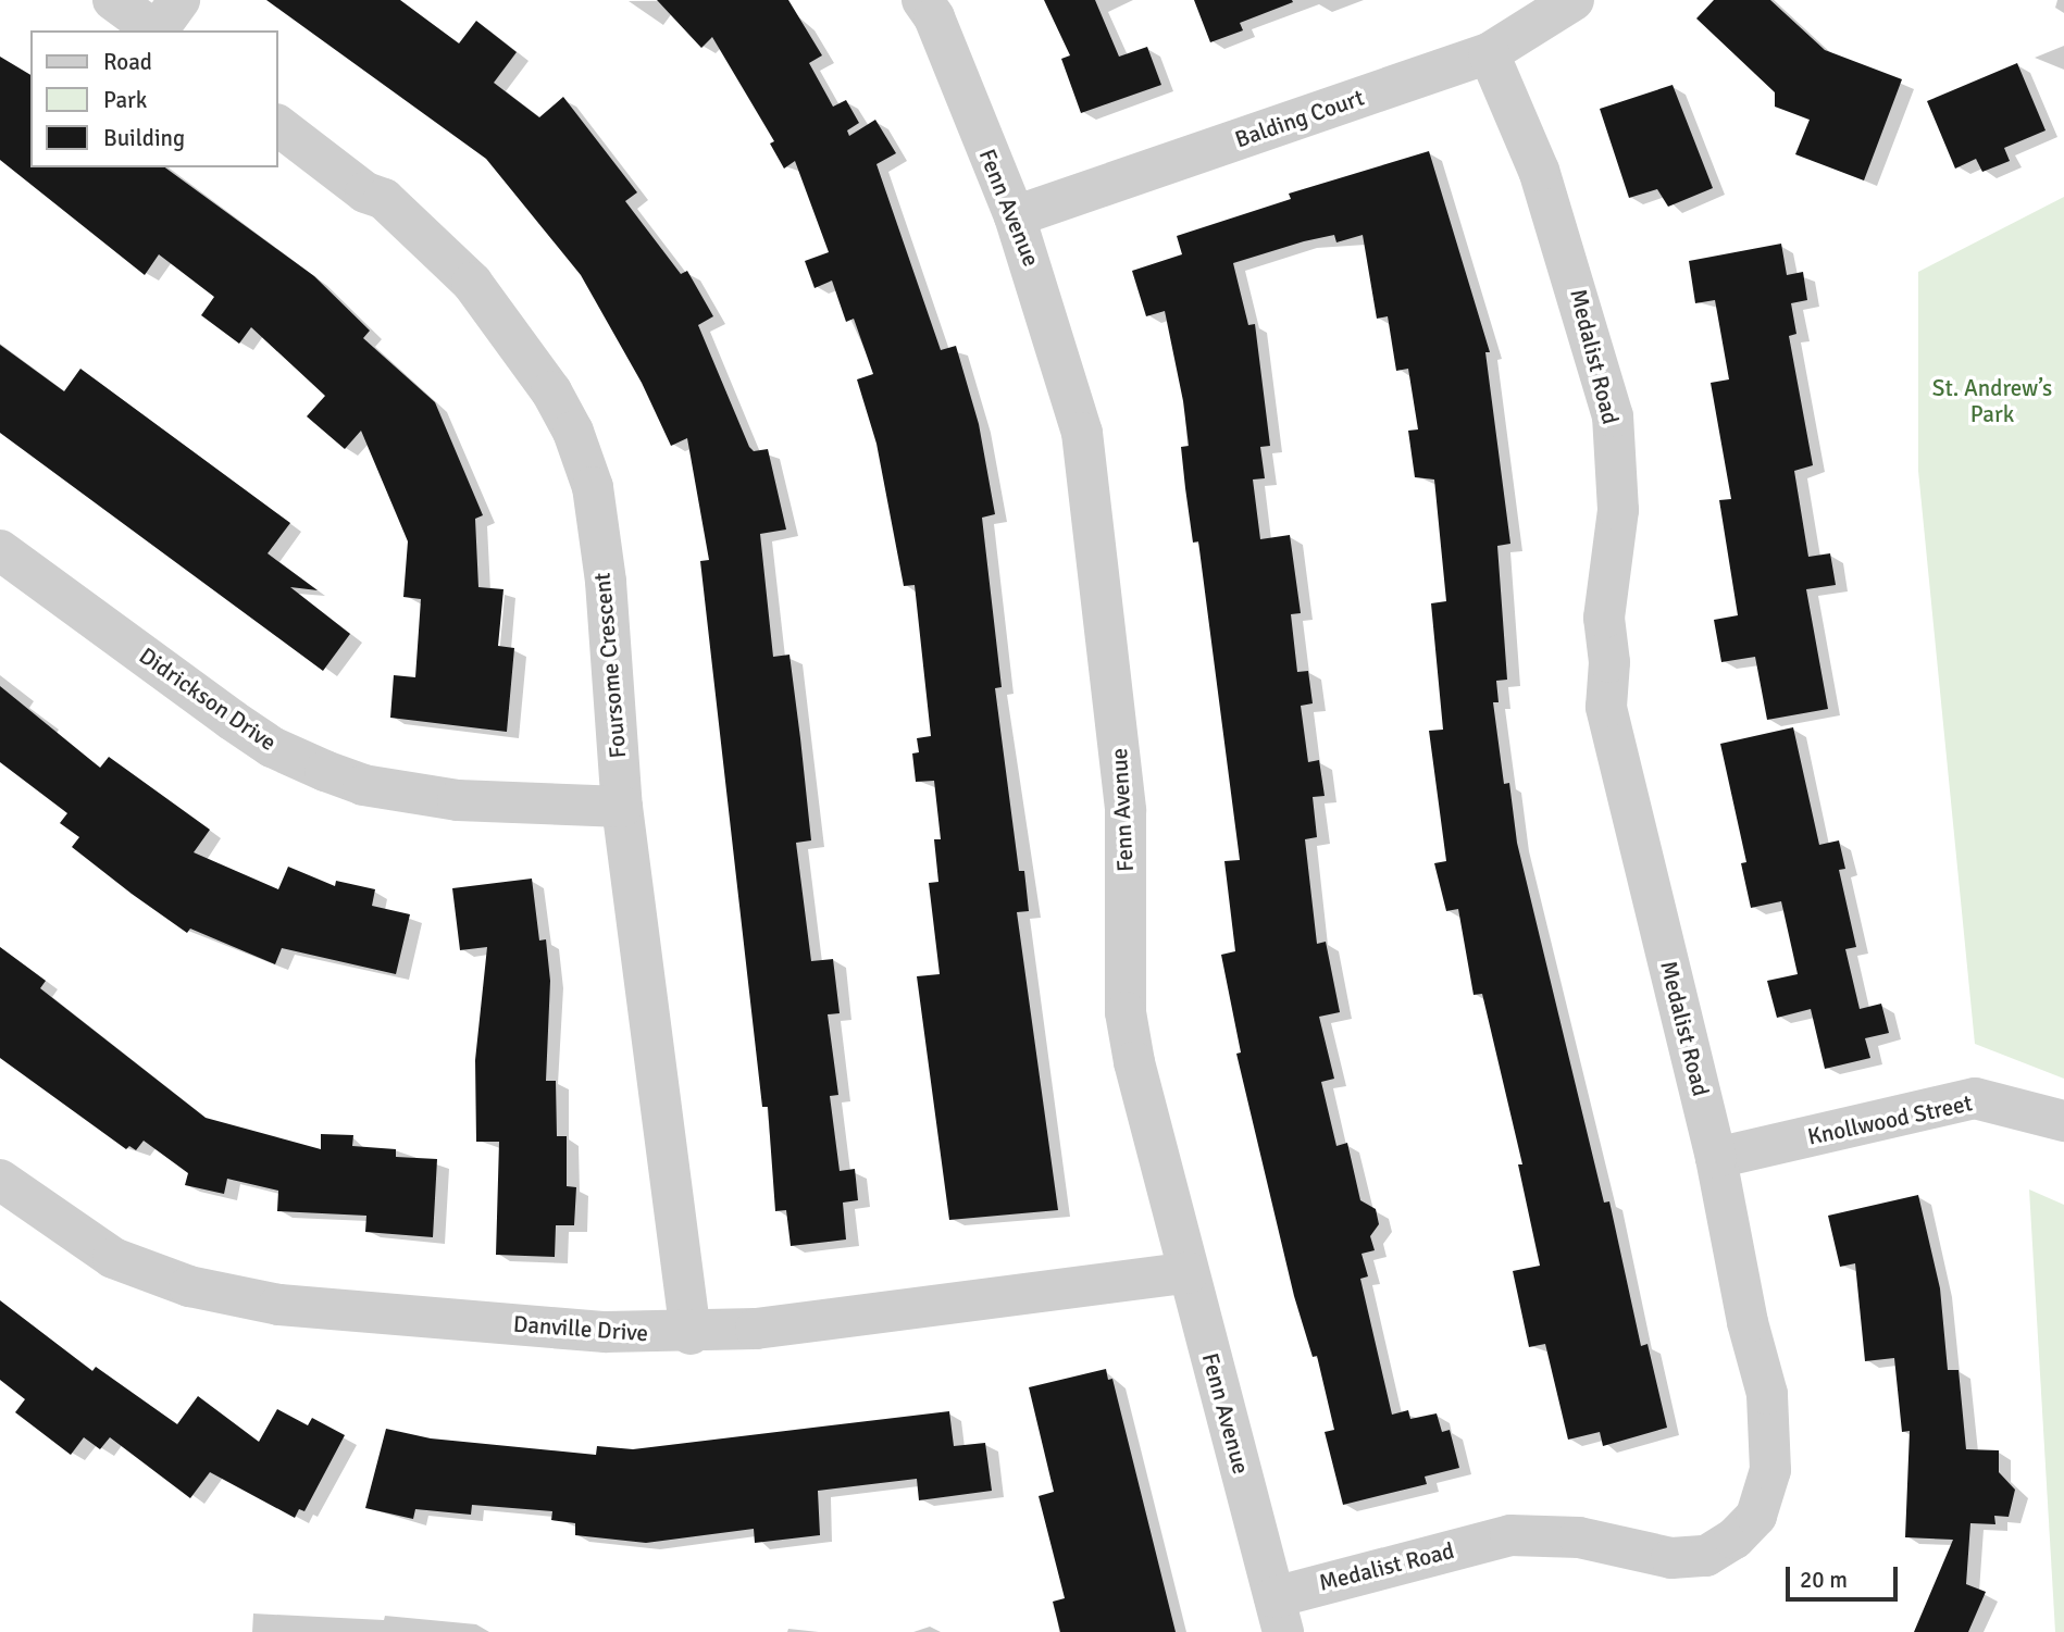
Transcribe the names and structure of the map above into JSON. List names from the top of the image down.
{
  "streets": {
    "street": [
      "Balding Court",
      "Fenn Avenue",
      "Medalist Road",
      "Foursome Crescent",
      "Didrickson Drive",
      "Knollwood Street",
      "Danville Drive"
    ]
  },
  "crossings": [
    ["Balding Court", "Fenn Avenue"],
    ["Balding Court", "Medalist Road"],
    ["Fenn Avenue", "Medalist Road"],
    ["Fenn Avenue", "Danville Drive"],
    ["Medalist Road", "Knollwood Street"],
    ["Foursome Crescent", "Didrickson Drive"],
    ["Foursome Crescent", "Danville Drive"]
  ],
  "parks": ["St. Andrew’s Park"],
  "legend": ["Road", "Park", "Building"],
  "scale_bar": "20 m"
}
